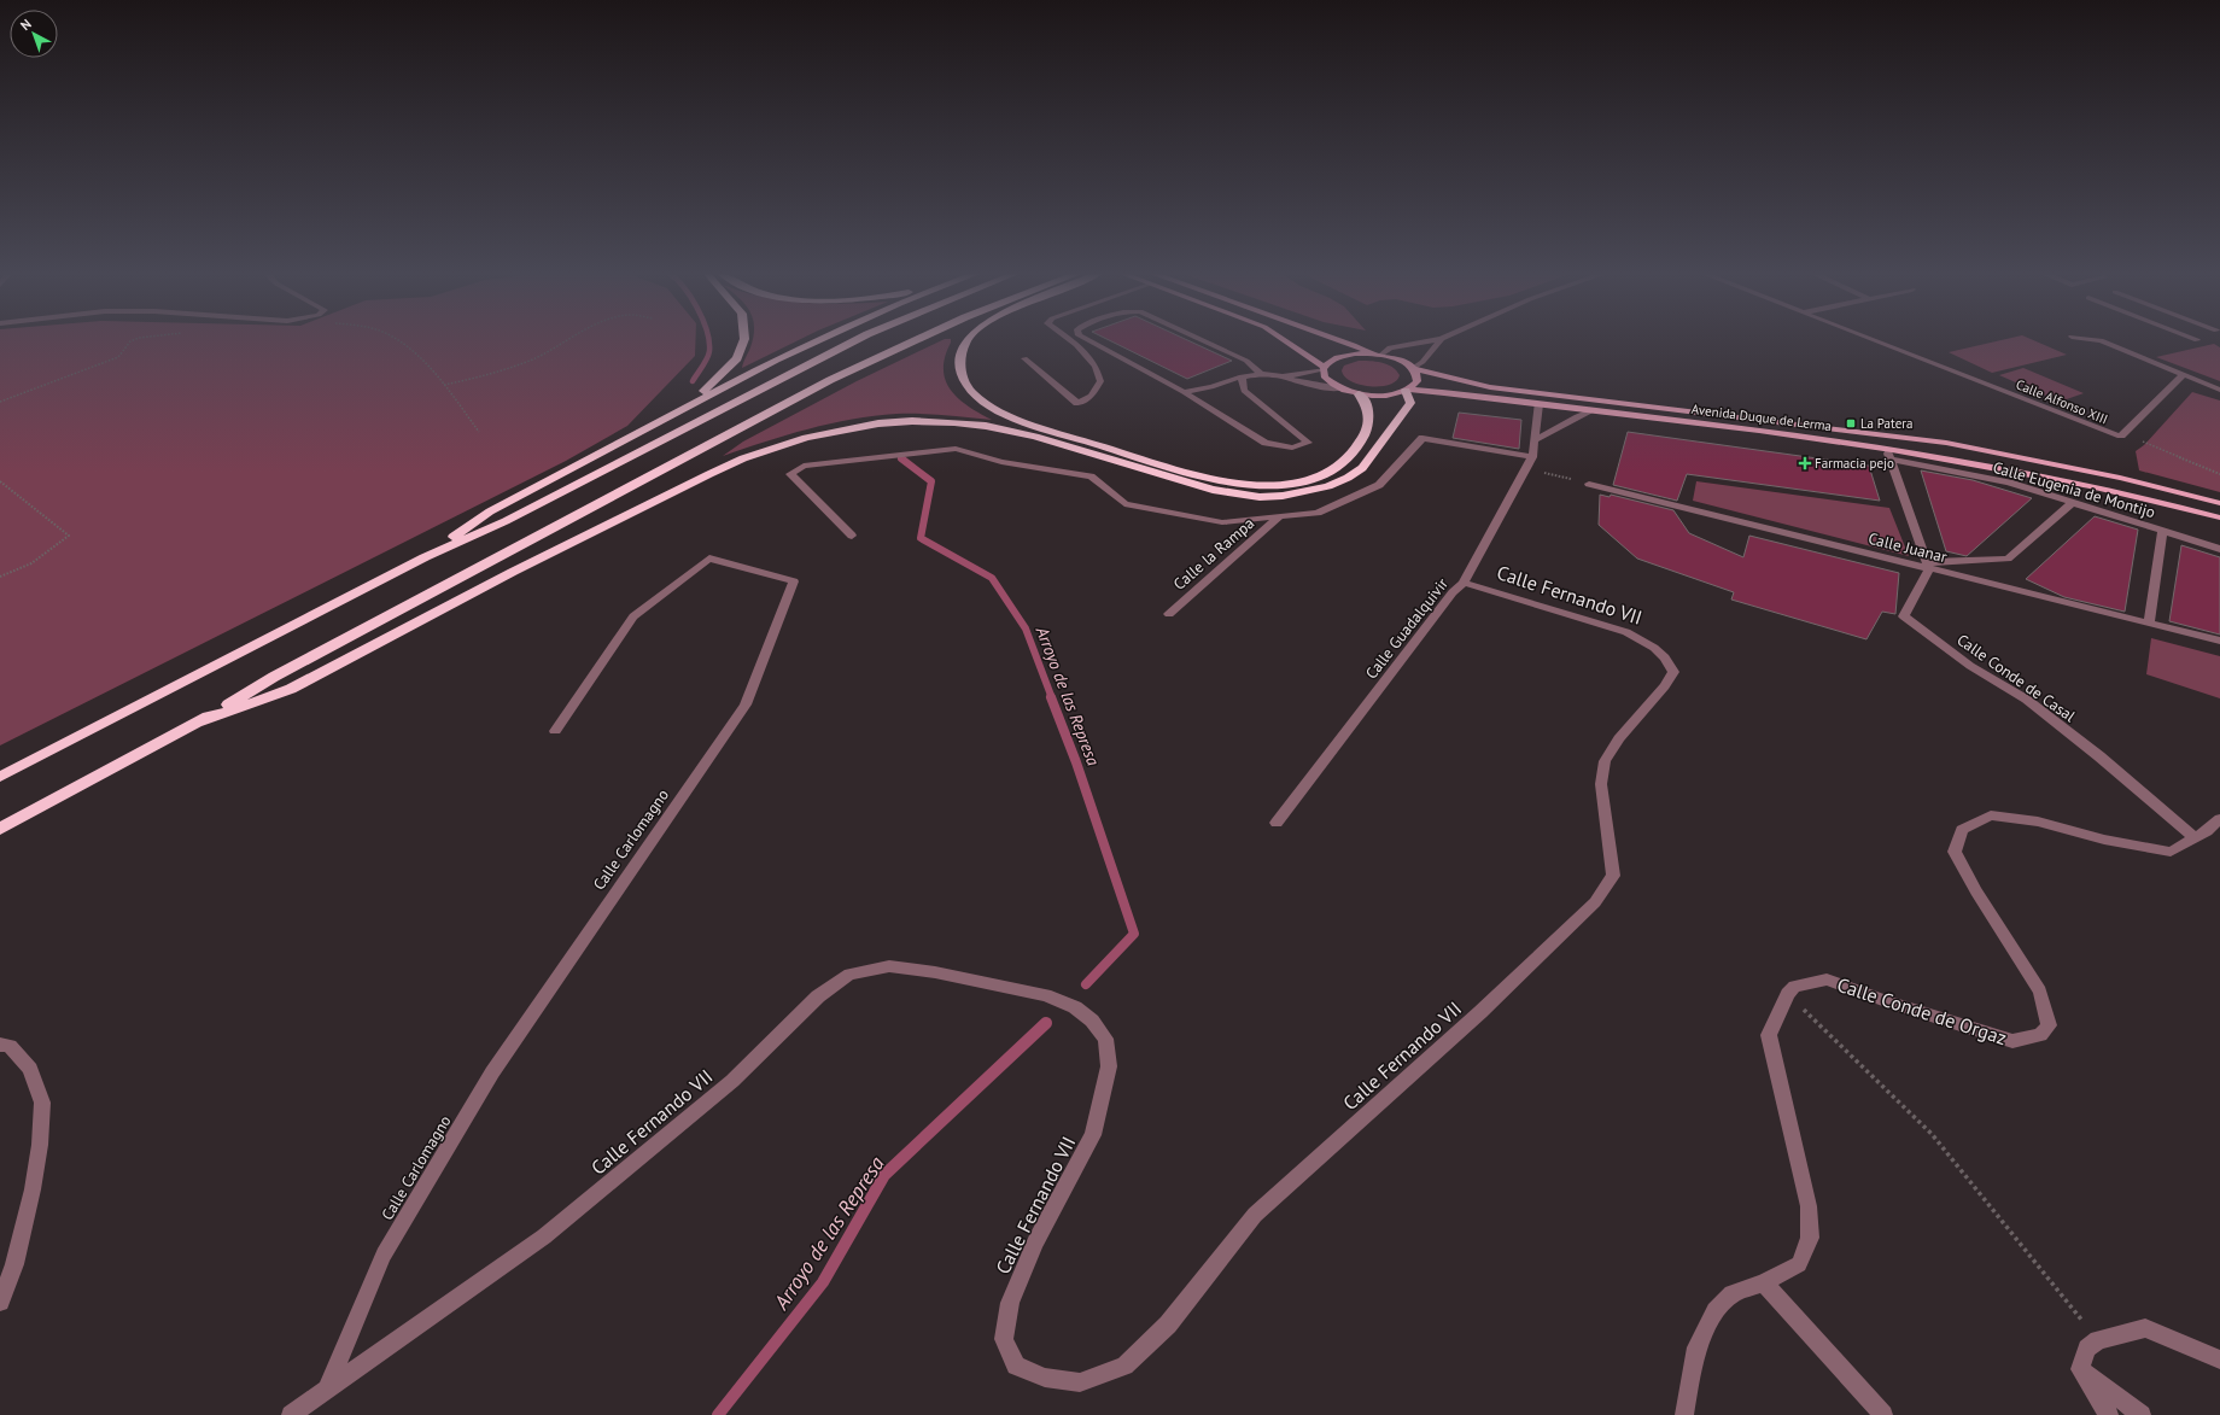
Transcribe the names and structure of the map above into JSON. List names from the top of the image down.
{
  "streets": {
    "main road": ["Avenida Duque de Lerma"],
    "street": [
      "Calle Alfonso XIII",
      "Calle Eugenia de Montijo",
      "Calle Juanar",
      "Calle la Rampa",
      "Calle Fernando VII",
      "Calle Guadalquivir",
      "Calle Conde de Casal",
      "Calle Carlomagno",
      "Calle Conde de Orgaz"
    ]
  },
  "crossings": [
    ["Avenida Duque de Lerma", "Calle Guadalquivir"],
    ["Calle Juanar", "Calle Conde de Casal"],
    ["Calle Fernando VII", "Calle Guadalquivir"],
    ["Calle Fernando VII", "Calle Carlomagno"],
    ["Calle Conde de Casal", "Calle Conde de Orgaz"]
  ],
  "water": ["Arroyo de las Represa"],
  "places": {
    "transit": ["La Patera"],
    "health": ["Farmacia pejo"]
  },
  "north": "top left"
}
